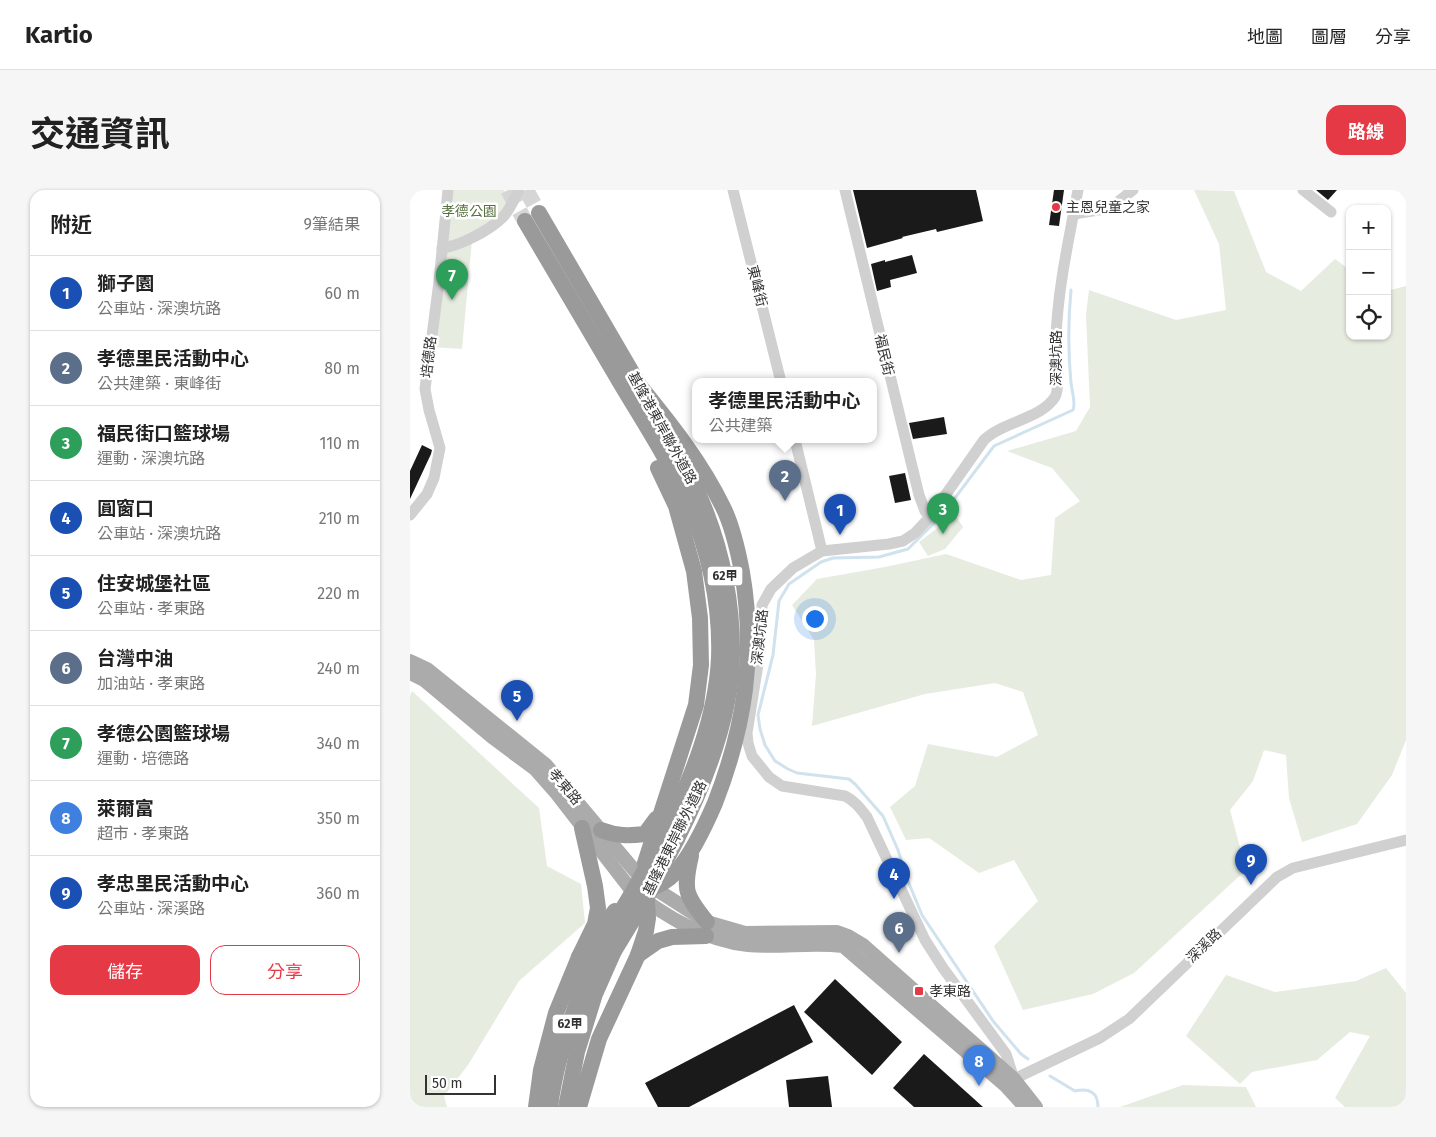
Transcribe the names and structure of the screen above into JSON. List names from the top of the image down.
{
  "streets": {
    "highway": ["基隆港東岸聯外道路", "62甲"],
    "main road": ["深澳坑路", "孝東路"],
    "street": [
      "東峰街",
      "福民街",
      "培德路",
      "深溪路"
    ]
  },
  "crossings": [
    ["福民街", "深澳坑路"],
    ["深澳坑路", "孝東路"],
    ["深澳坑路", "深溪路"],
    ["孝東路", "深溪路"]
  ],
  "parks": ["孝德公園"],
  "places": {
    "other": ["主恩兒童之家"],
    "transit": ["孝東路"]
  },
  "scale_bar": "50 m",
  "page": {
    "header": "Kartio",
    "nav": ["地圖", "圖層", "分享"],
    "title": "交通資訊",
    "buttons": [
      "路線",
      ["儲存", "分享"]
    ],
    "heading": ["附近", "9筆結果"],
    "map_buttons": ["+", "−"],
    "list": [
      {
        "mark": "1",
        "name": "獅子園",
        "note": "公車站 · 深澳坑路",
        "value": "60 m"
      },
      {
        "mark": "2",
        "name": "孝德里民活動中心",
        "note": "公共建築 · 東峰街",
        "value": "80 m"
      },
      {
        "mark": "3",
        "name": "福民街口籃球場",
        "note": "運動 · 深澳坑路",
        "value": "110 m"
      },
      {
        "mark": "4",
        "name": "圓窗口",
        "note": "公車站 · 深澳坑路",
        "value": "210 m"
      },
      {
        "mark": "5",
        "name": "住安城堡社區",
        "note": "公車站 · 孝東路",
        "value": "220 m"
      },
      {
        "mark": "6",
        "name": "台灣中油",
        "note": "加油站 · 孝東路",
        "value": "240 m"
      },
      {
        "mark": "7",
        "name": "孝德公園籃球場",
        "note": "運動 · 培德路",
        "value": "340 m"
      },
      {
        "mark": "8",
        "name": "萊爾富",
        "note": "超市 · 孝東路",
        "value": "350 m"
      },
      {
        "mark": "9",
        "name": "孝忠里民活動中心",
        "note": "公車站 · 深溪路",
        "value": "360 m"
      }
    ],
    "pins": [
      "7",
      "2",
      "3",
      "1",
      "5",
      "9",
      "4",
      "6",
      "8"
    ],
    "popup": ["孝德里民活動中心", "公共建築"],
    "scale": "50 m"
  }
}
